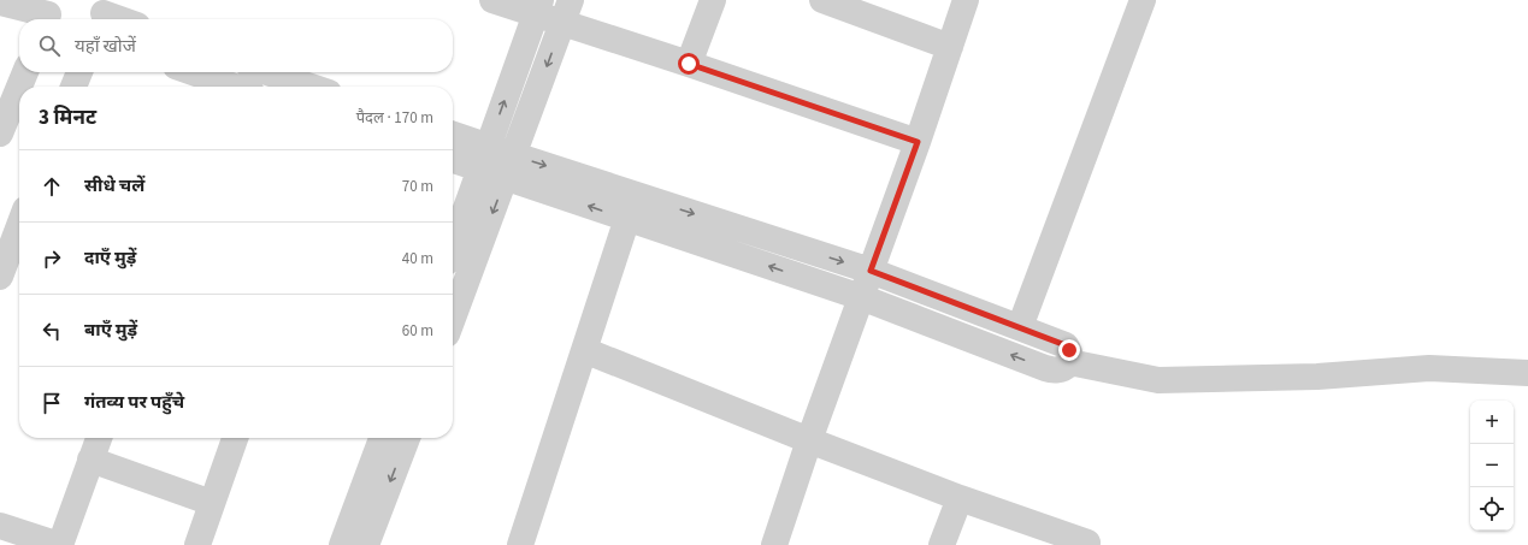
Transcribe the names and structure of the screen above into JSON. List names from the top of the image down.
{
  "page": {
    "search": "यहाँ खोजें",
    "heading": ["3 मिनट", "पैदल · 170 m"],
    "list": [
      ["सीधे चलें", "70 m"],
      ["दाएँ मुड़ें", "40 m"],
      ["बाएँ मुड़ें", "60 m"],
      "गंतव्य पर पहुँचे"
    ],
    "map_buttons": ["+", "−"]
  }
}
